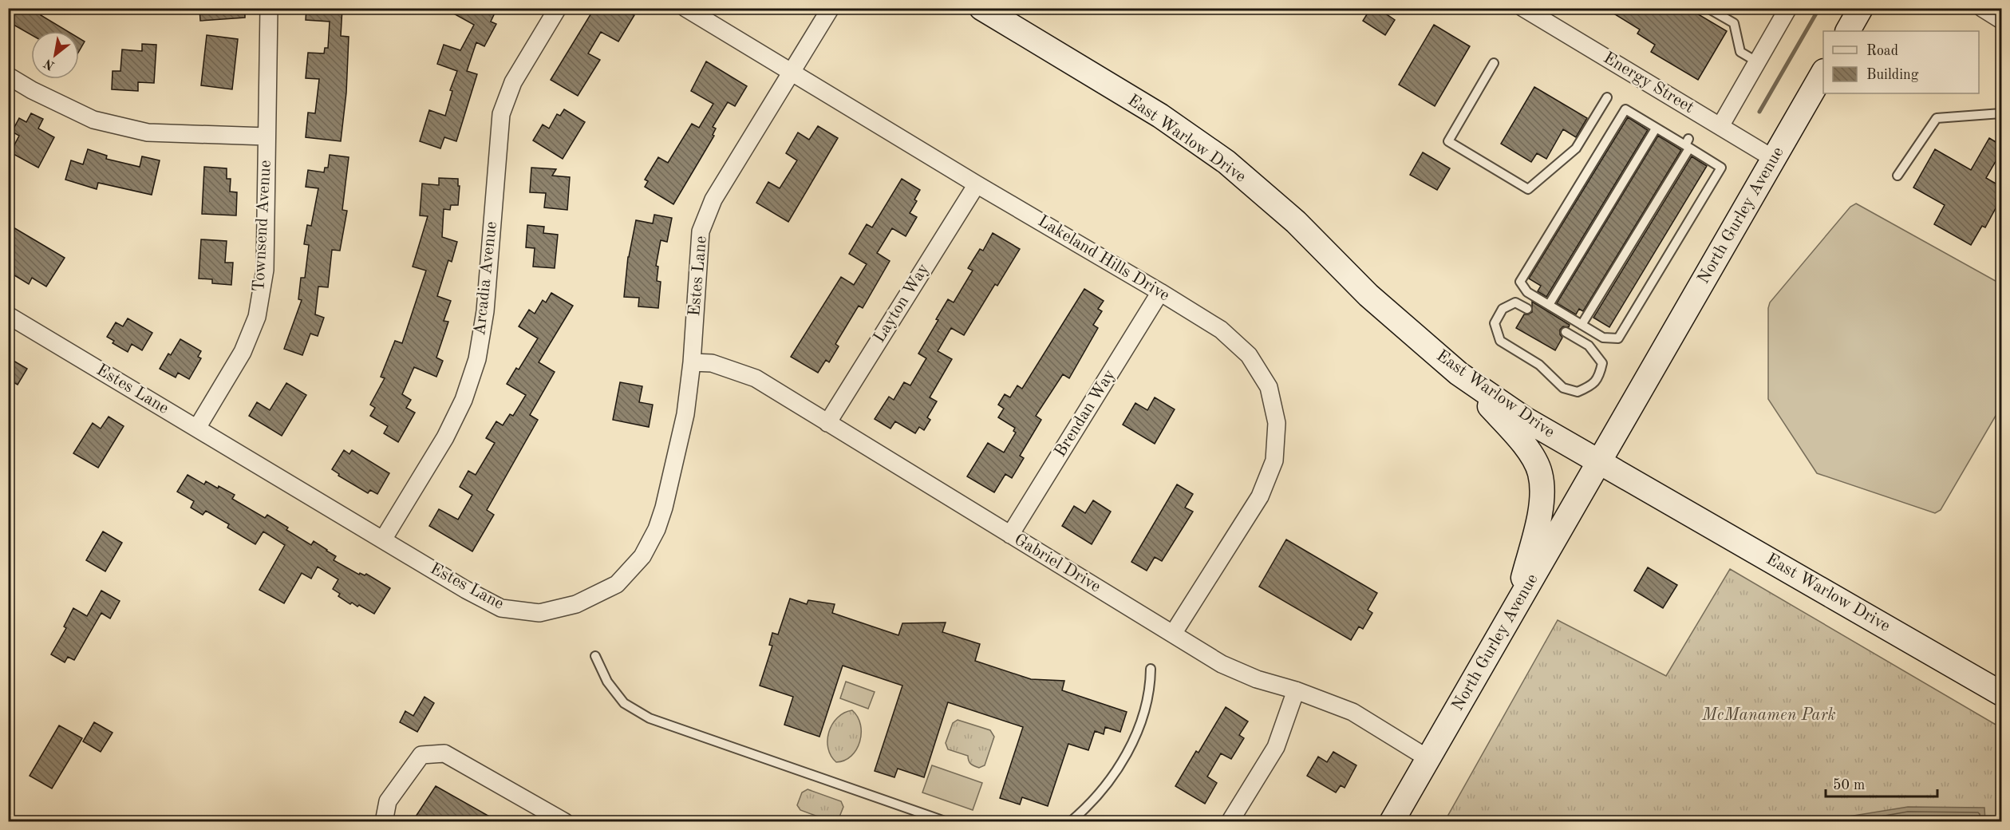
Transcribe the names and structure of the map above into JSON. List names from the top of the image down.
{
  "streets": {
    "street": [
      "Energy Street",
      "East Warlow Drive",
      "North Gurley Avenue",
      "Townsend Avenue",
      "Lakeland Hills Drive",
      "Estes Lane",
      "Arcadia Avenue",
      "Layton Way",
      "Brendan Way",
      "Gabriel Drive"
    ]
  },
  "crossings": [
    ["Energy Street", "North Gurley Avenue"],
    ["East Warlow Drive", "North Gurley Avenue"],
    ["North Gurley Avenue", "Gabriel Drive"],
    ["Townsend Avenue", "Estes Lane"],
    ["Lakeland Hills Drive", "Estes Lane"],
    ["Lakeland Hills Drive", "Layton Way"],
    ["Lakeland Hills Drive", "Brendan Way"],
    ["Lakeland Hills Drive", "Gabriel Drive"],
    ["Estes Lane", "Arcadia Avenue"],
    ["Estes Lane", "Gabriel Drive"],
    ["Layton Way", "Gabriel Drive"],
    ["Brendan Way", "Gabriel Drive"]
  ],
  "parks": ["McManamen Park"],
  "legend": ["Road", "Building"],
  "scale_bar": "50 m",
  "north": "bottom left"
}
